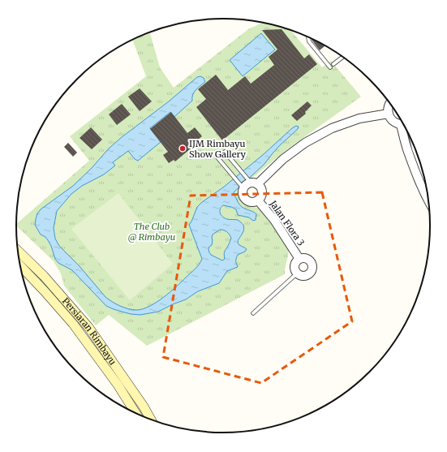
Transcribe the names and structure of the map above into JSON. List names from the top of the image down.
{
  "streets": {
    "main road": ["Persiaran Rimbayu"],
    "street": ["Jalan Flora 3"]
  },
  "parks": ["The Club @ Rimbayu"],
  "places": ["IJM Rimbayu Show Gallery"]
}
